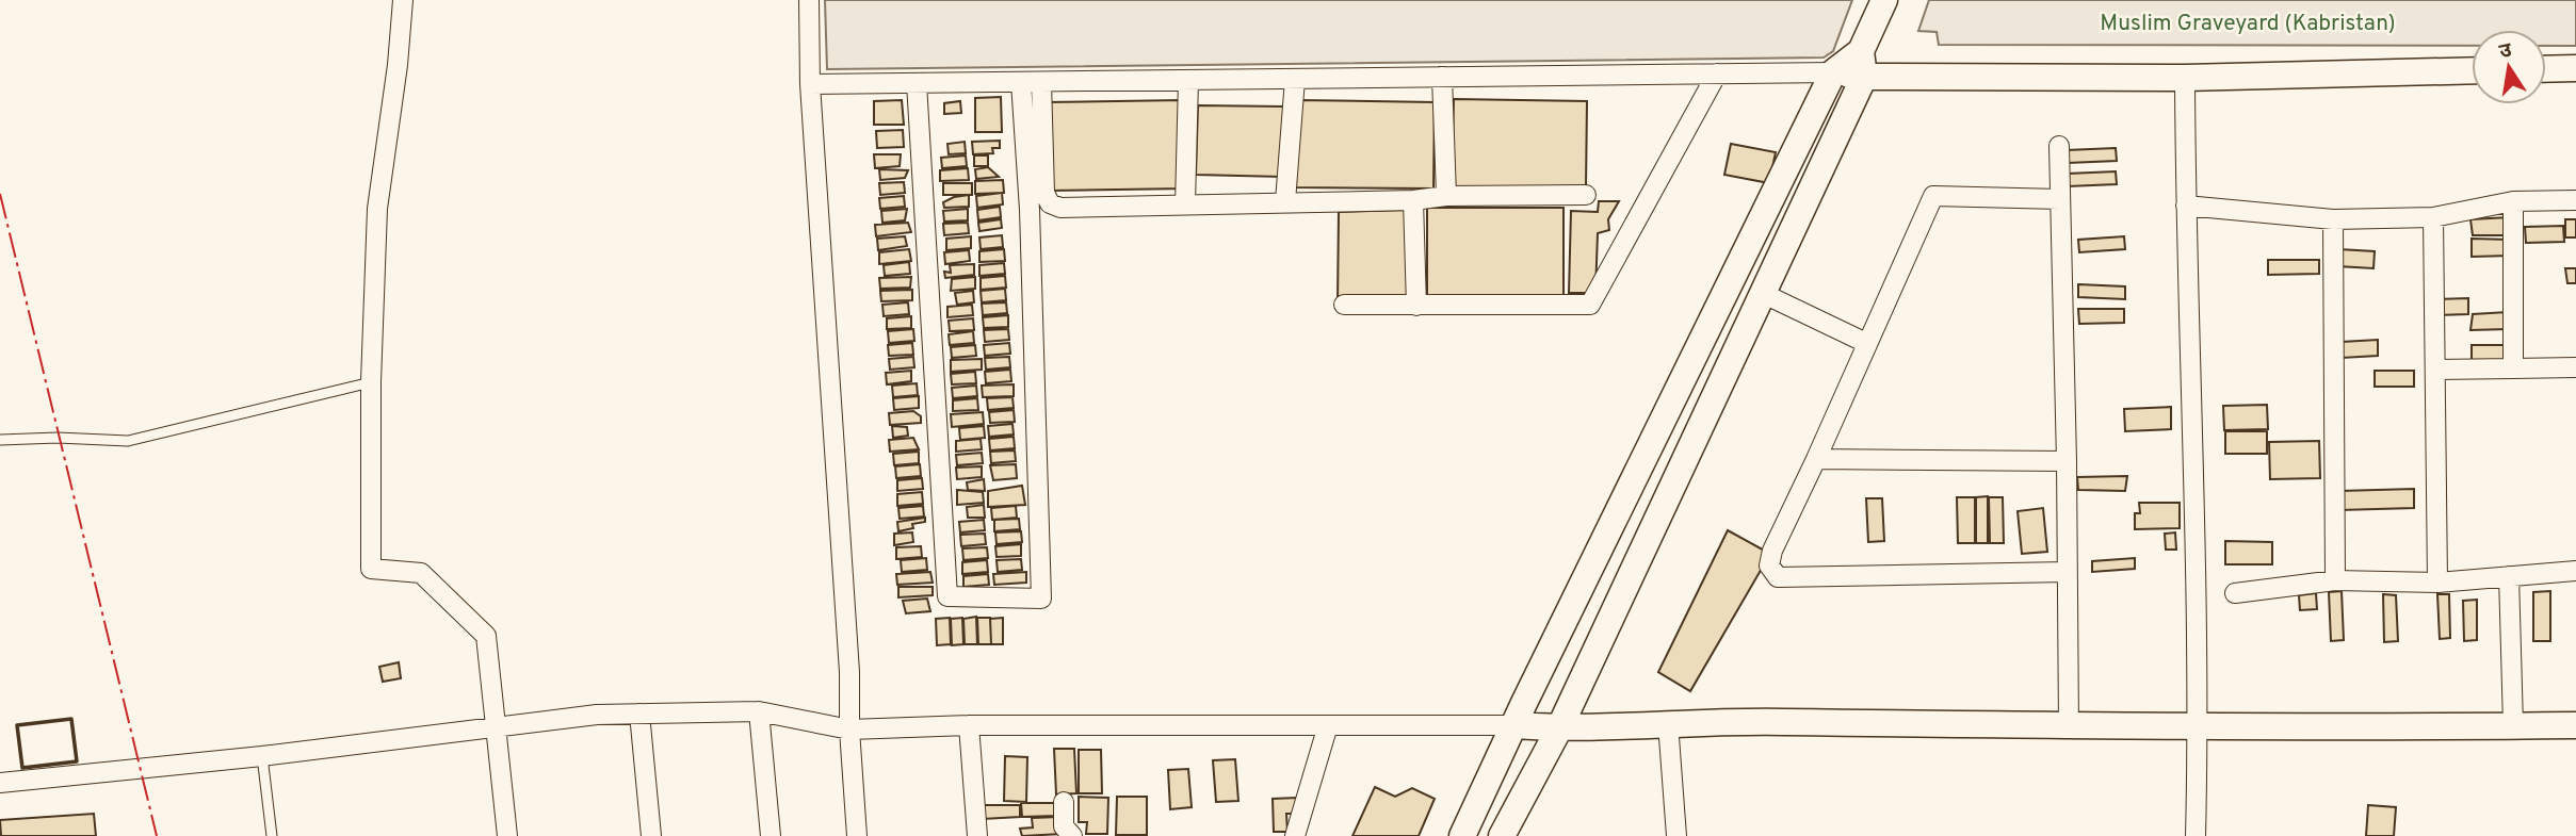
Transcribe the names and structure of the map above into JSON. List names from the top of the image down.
{
  "parks": ["Muslim Graveyard (Kabristan)"],
  "north": "top"
}
